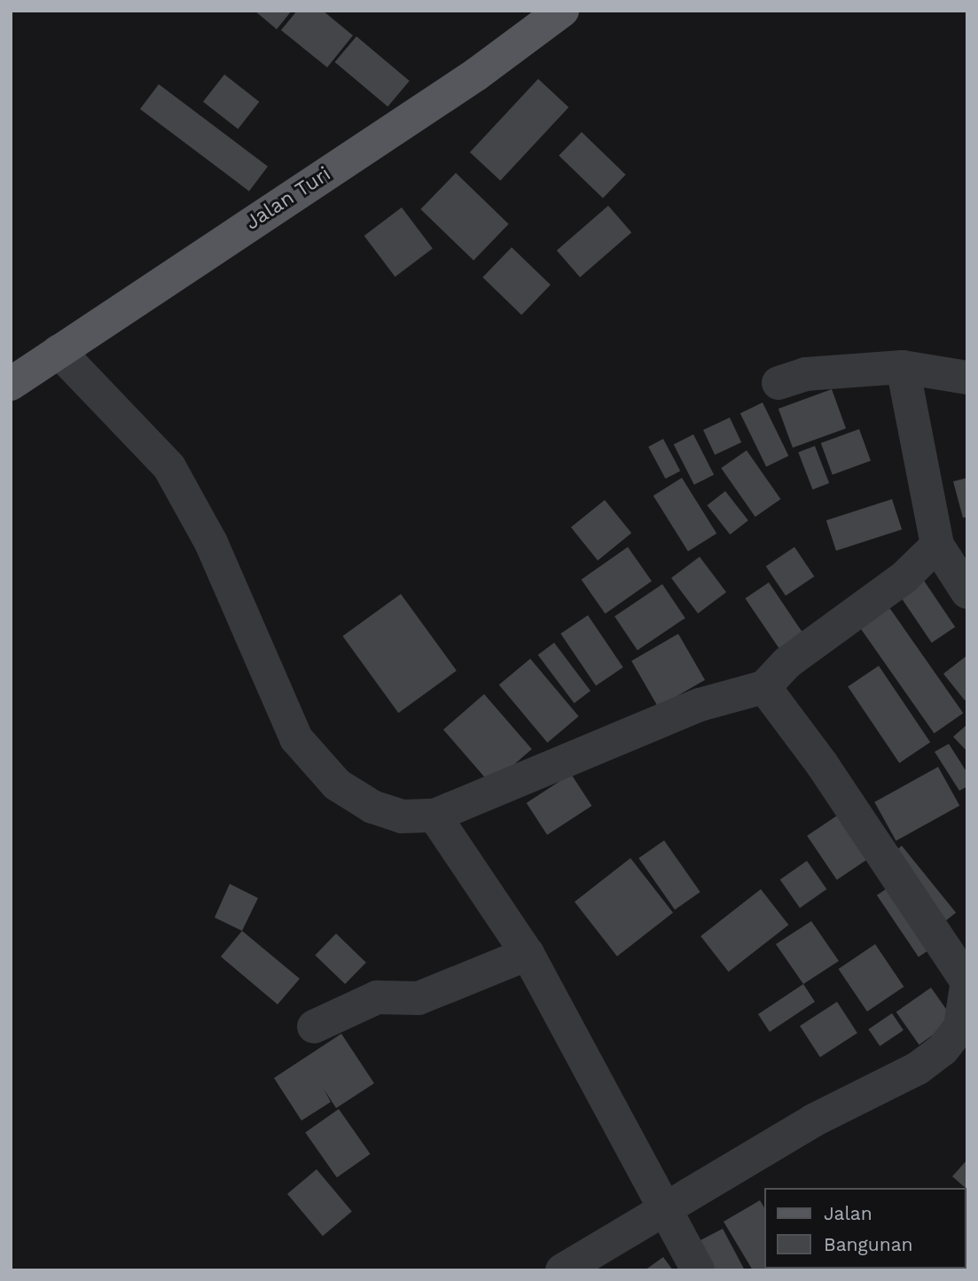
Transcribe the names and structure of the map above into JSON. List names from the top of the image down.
{
  "streets": {
    "main road": ["Jalan Turi"]
  },
  "legend": ["Jalan", "Bangunan"]
}
